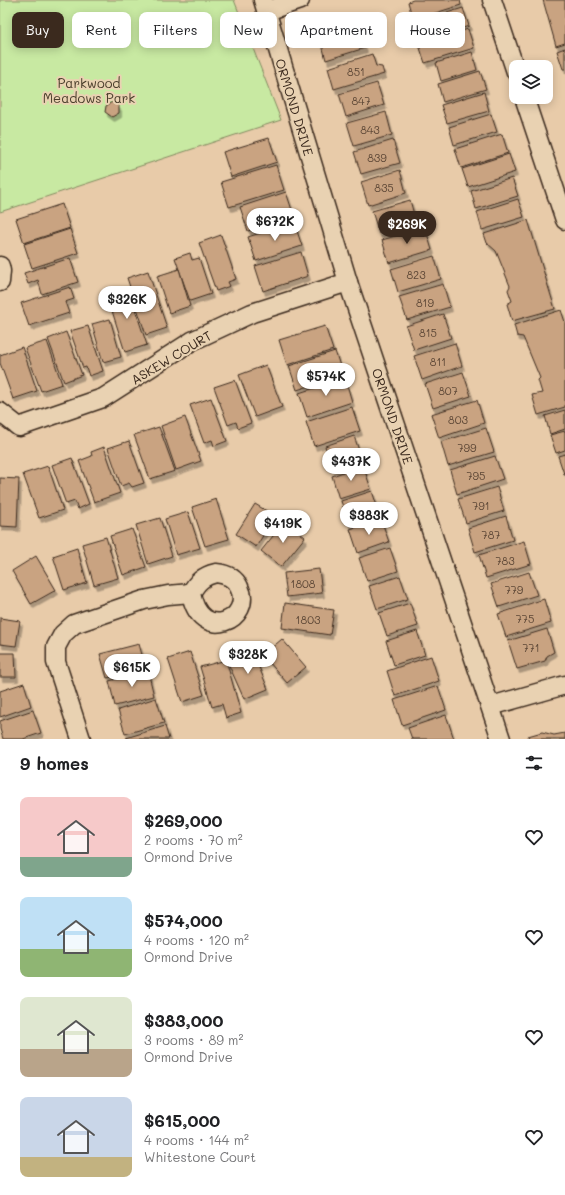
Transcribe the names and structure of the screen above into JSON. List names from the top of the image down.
{
  "streets": {
    "street": ["ORMOND DRIVE", "ASKEW COURT"]
  },
  "crossings": [
    ["ORMOND DRIVE", "ASKEW COURT"]
  ],
  "parks": ["Parkwood Meadows Park"],
  "house_numbers": [
    "851",
    "847",
    "843",
    "839",
    "835",
    "823",
    "819",
    "815",
    "811",
    "807",
    "803",
    "799",
    "795",
    "791",
    "787",
    "783",
    "1808",
    "779",
    "775",
    "1803",
    "771"
  ],
  "page": {
    "chip": [
      "Buy",
      "Rent",
      "Filters",
      "New",
      "Apartment",
      "House"
    ],
    "price": [
      "$672K",
      "$269K",
      "$326K",
      "$574K",
      "$437K",
      "$383K",
      "$419K",
      "$328K",
      "$615K"
    ],
    "heading": "9 homes",
    "list": [
      {
        "name": "$269,000",
        "note": "2 rooms · 70 m² · Ormond Drive"
      },
      {
        "name": "$574,000",
        "note": "4 rooms · 120 m² · Ormond Drive"
      },
      {
        "name": "$383,000",
        "note": "3 rooms · 89 m² · Ormond Drive"
      },
      {
        "name": "$615,000",
        "note": "4 rooms · 144 m² · Whitestone Court"
      }
    ]
  }
}
